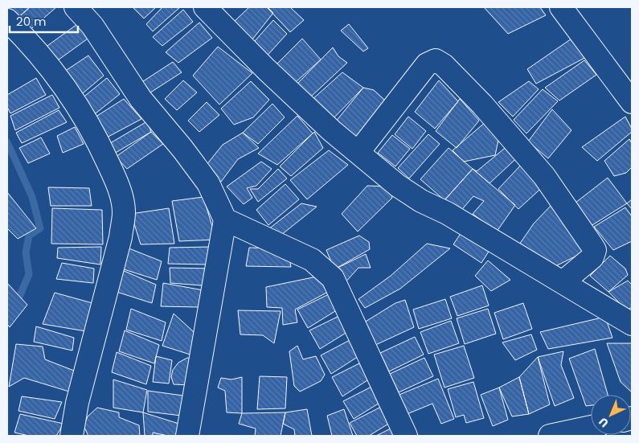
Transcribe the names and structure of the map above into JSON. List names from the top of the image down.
{
  "scale_bar": "20 m",
  "north": "bottom left"
}
